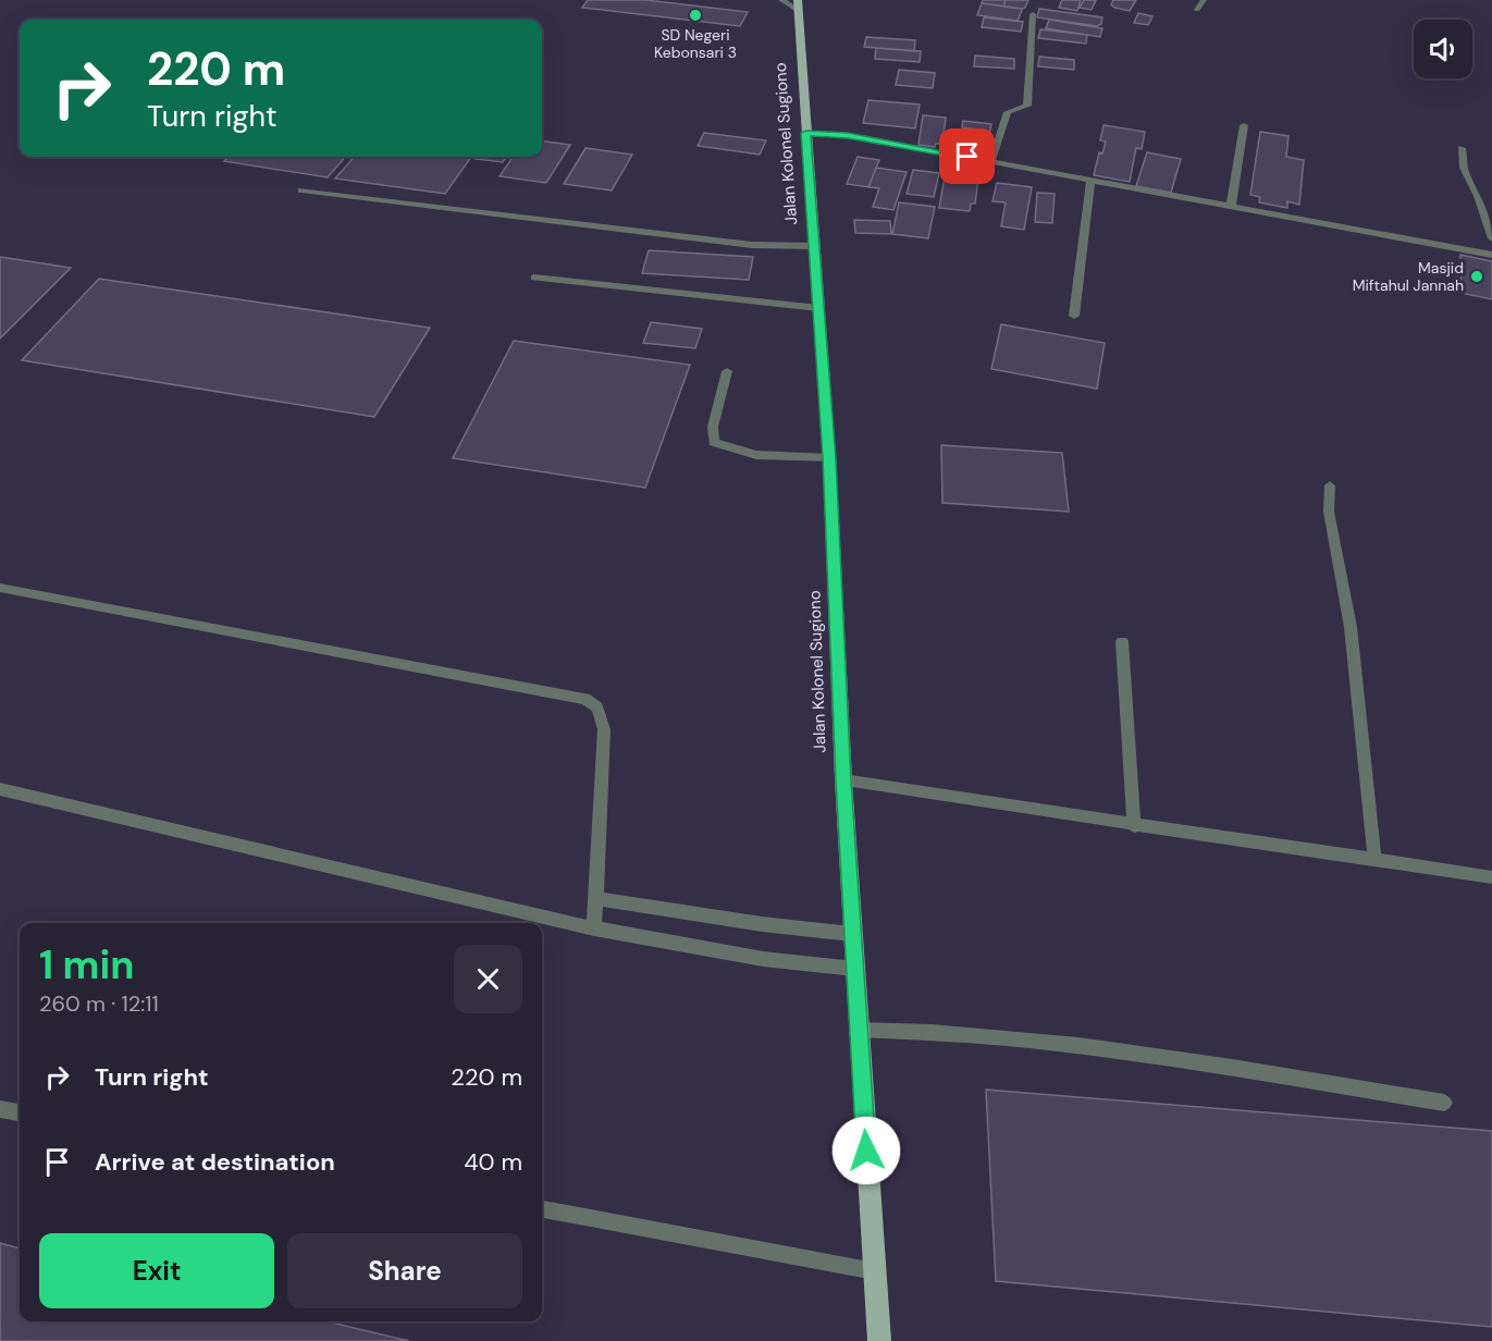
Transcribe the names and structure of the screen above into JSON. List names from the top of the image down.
{
  "streets": {
    "main road": ["Jalan Kolonel Sugiono"]
  },
  "places": ["SD Negeri Kebonsari 3", "Masjid Miftahul Jannah"],
  "page": {
    "turn": ["220 m", "Turn right"],
    "heading": ["1 min", "260 m · 12:11"],
    "list": [
      {
        "name": "Turn right",
        "value": "220 m"
      },
      {
        "name": "Arrive at destination",
        "value": "40 m"
      }
    ],
    "buttons": ["Exit", "Share"]
  }
}
